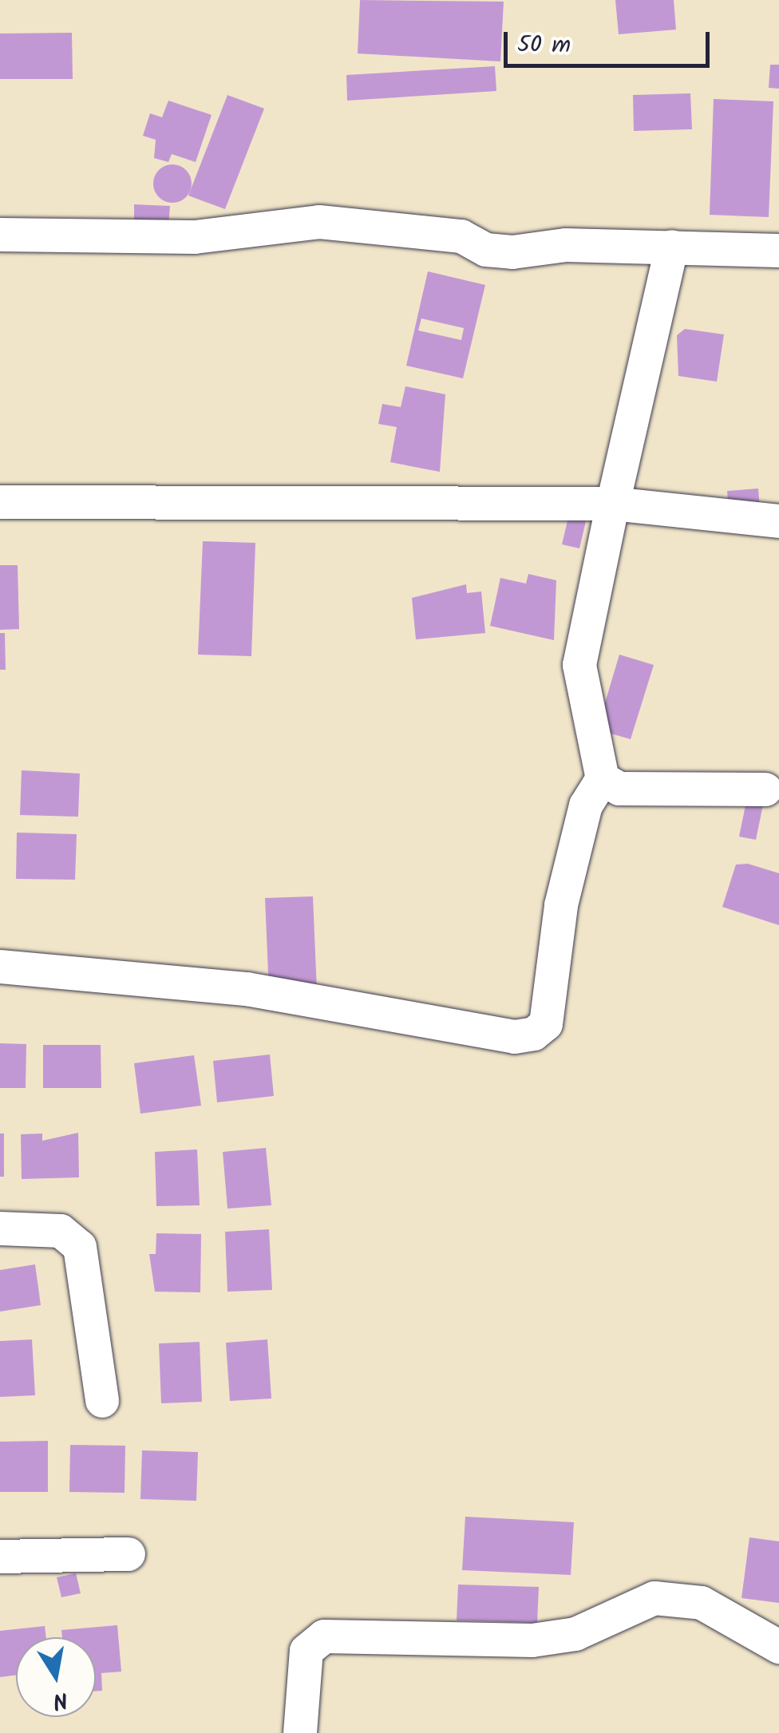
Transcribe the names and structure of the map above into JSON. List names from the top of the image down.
{
  "scale_bar": "50 m",
  "north": "bottom"
}
